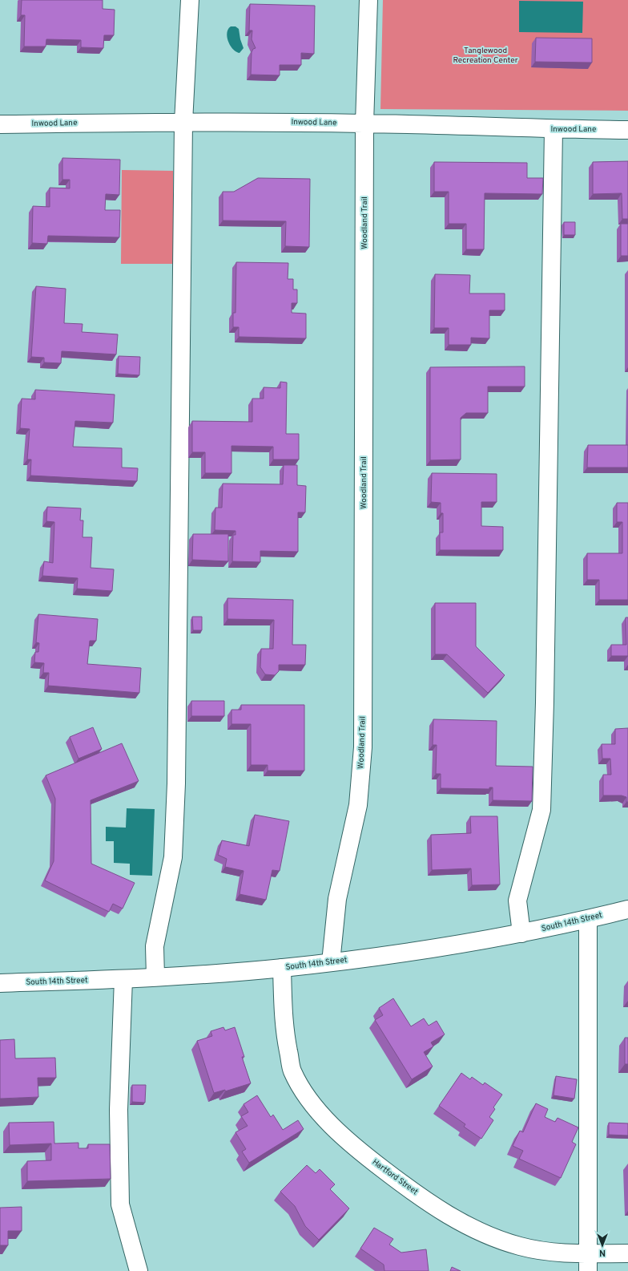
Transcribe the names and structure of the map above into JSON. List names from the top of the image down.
{
  "streets": {
    "street": [
      "Inwood Lane",
      "Woodland Trail",
      "South 14th Street",
      "Hartford Street"
    ]
  },
  "crossings": [
    ["Inwood Lane", "Woodland Trail"],
    ["Woodland Trail", "South 14th Street"],
    ["South 14th Street", "Hartford Street"]
  ],
  "parks": ["Tanglewood Recreation Center"],
  "north": "bottom"
}
